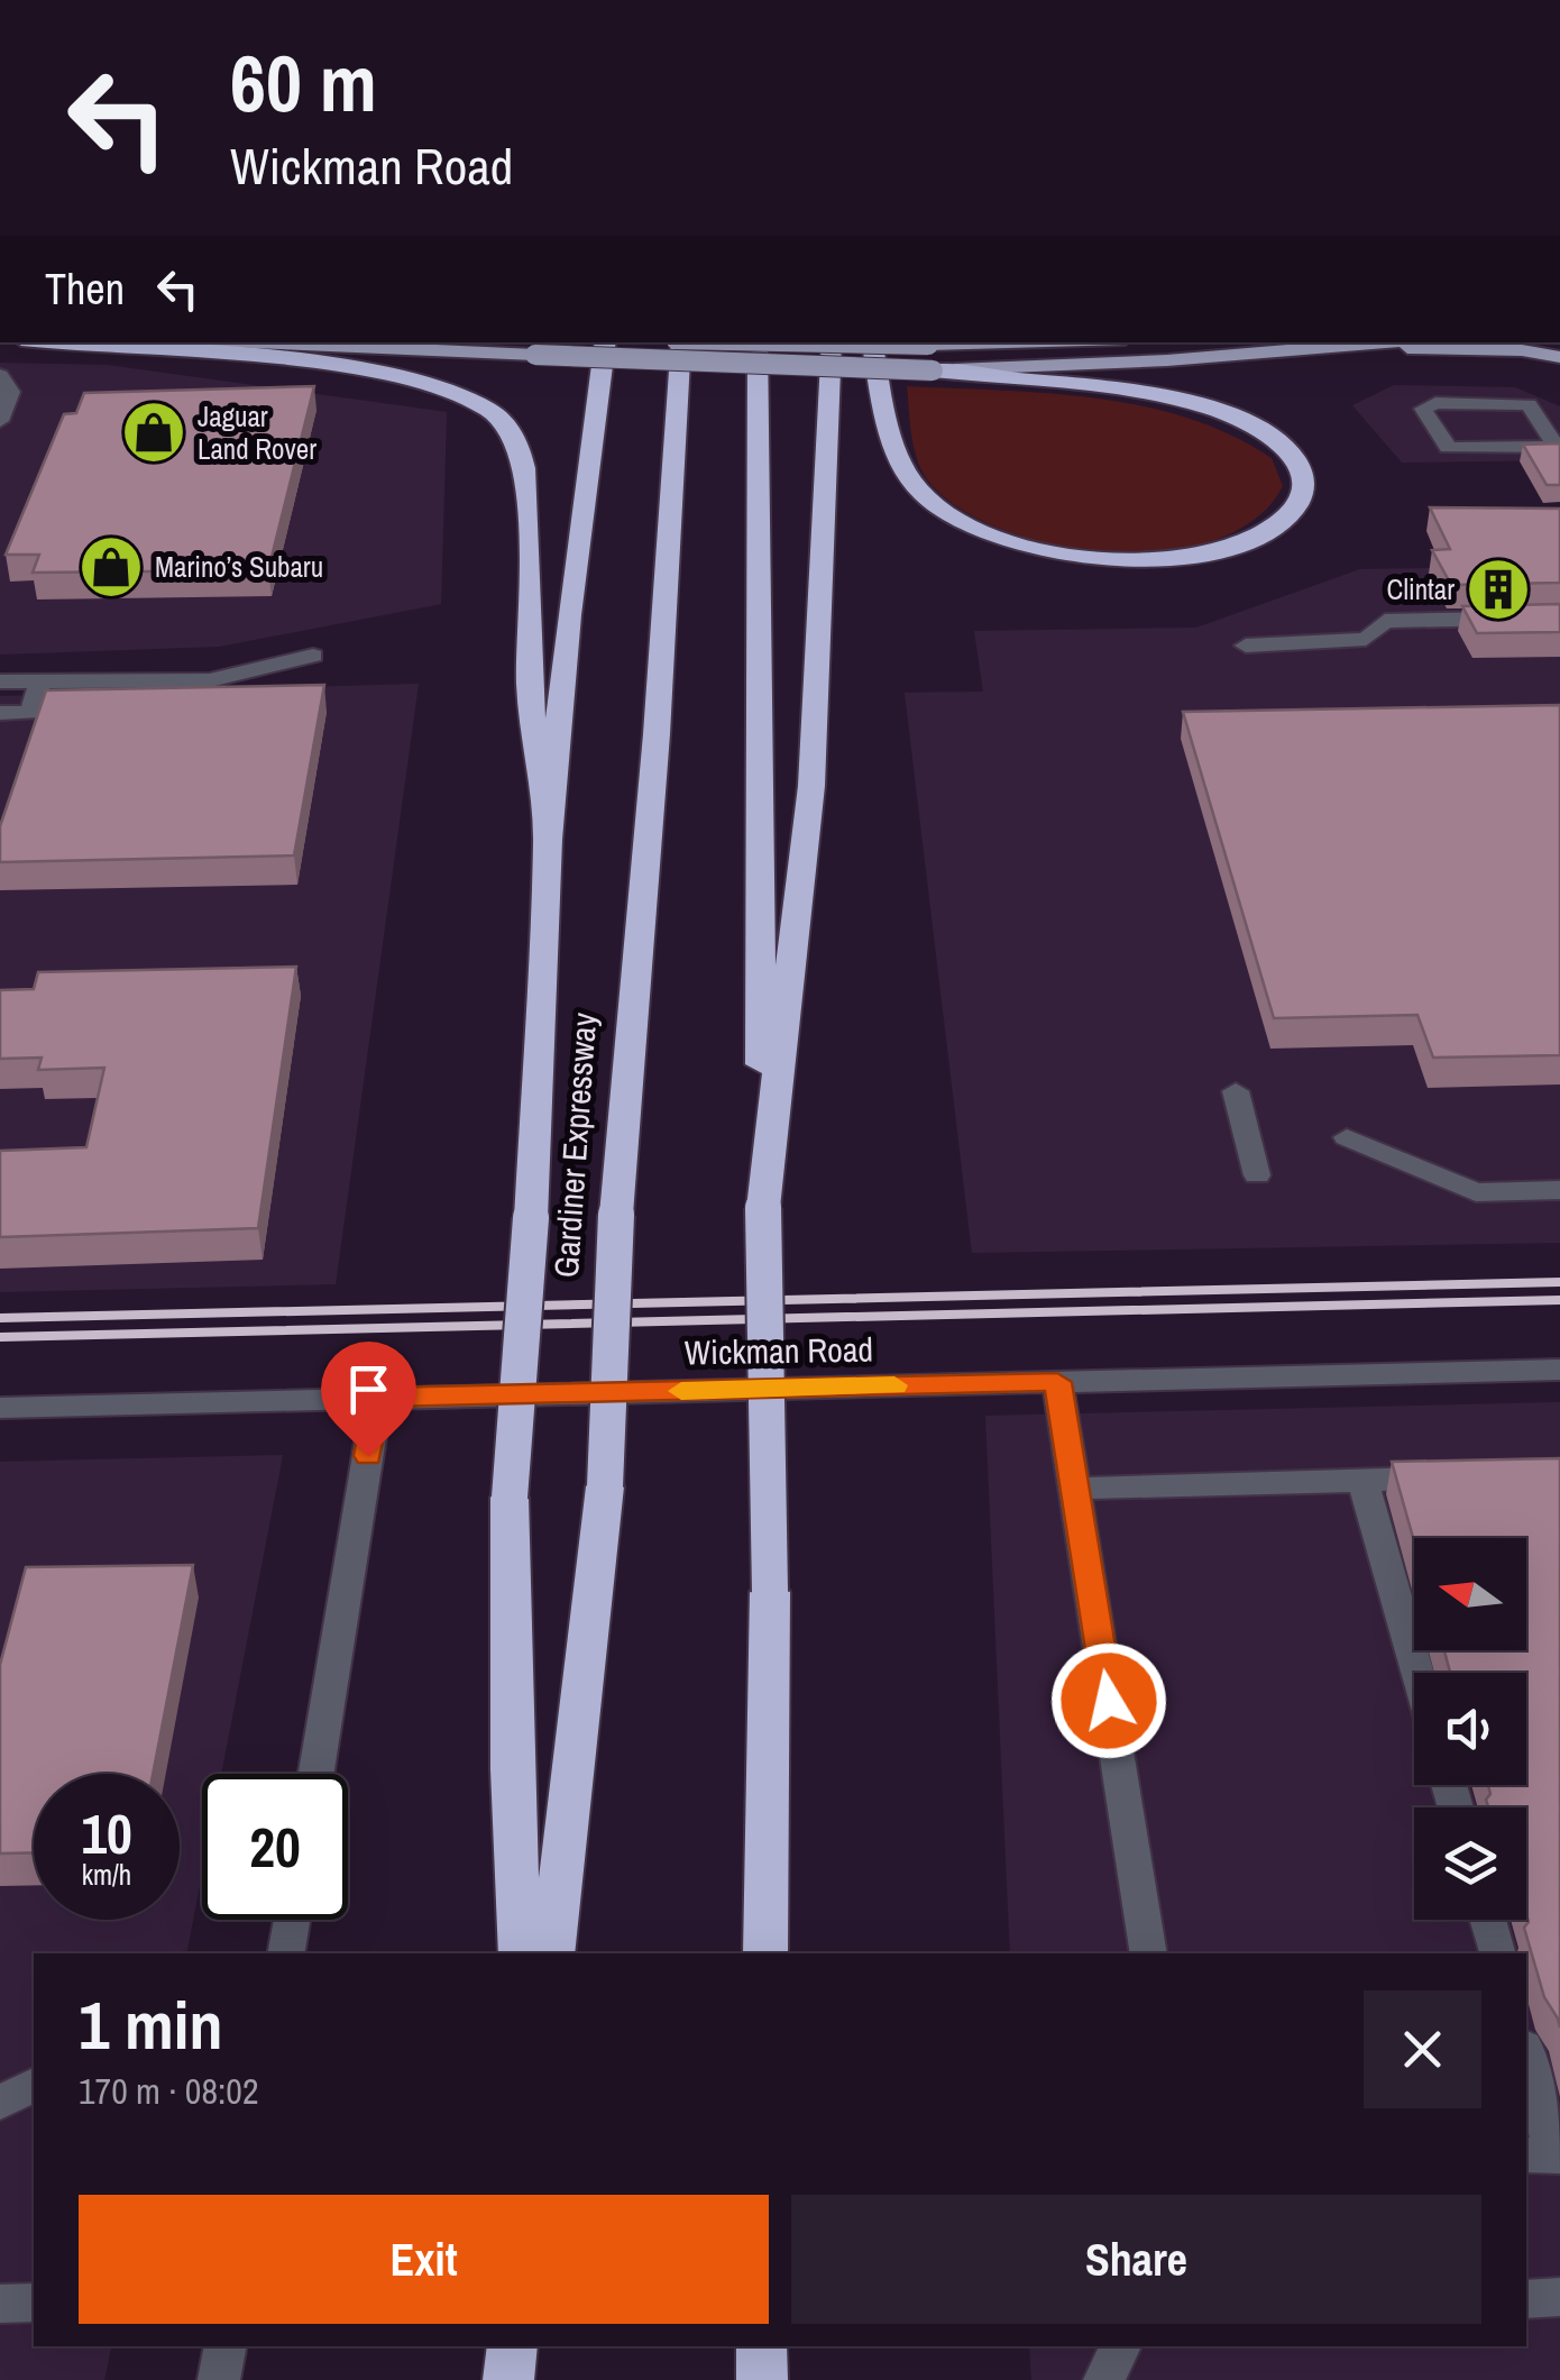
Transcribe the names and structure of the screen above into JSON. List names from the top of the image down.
{
  "streets": {
    "highway": ["Gardiner Expressway"],
    "street": ["Wickman Road"]
  },
  "places": {
    "shop": ["Jaguar Land Rover", "Marino’s Subaru"],
    "building": ["Clintar"]
  },
  "north": "left",
  "page": {
    "turn": ["60 m", "Wickman Road"],
    "then": "Then",
    "speed": "10 km/h",
    "limit": "20",
    "heading": ["1 min", "170 m · 08:02"],
    "buttons": ["Exit", "Share"]
  }
}
